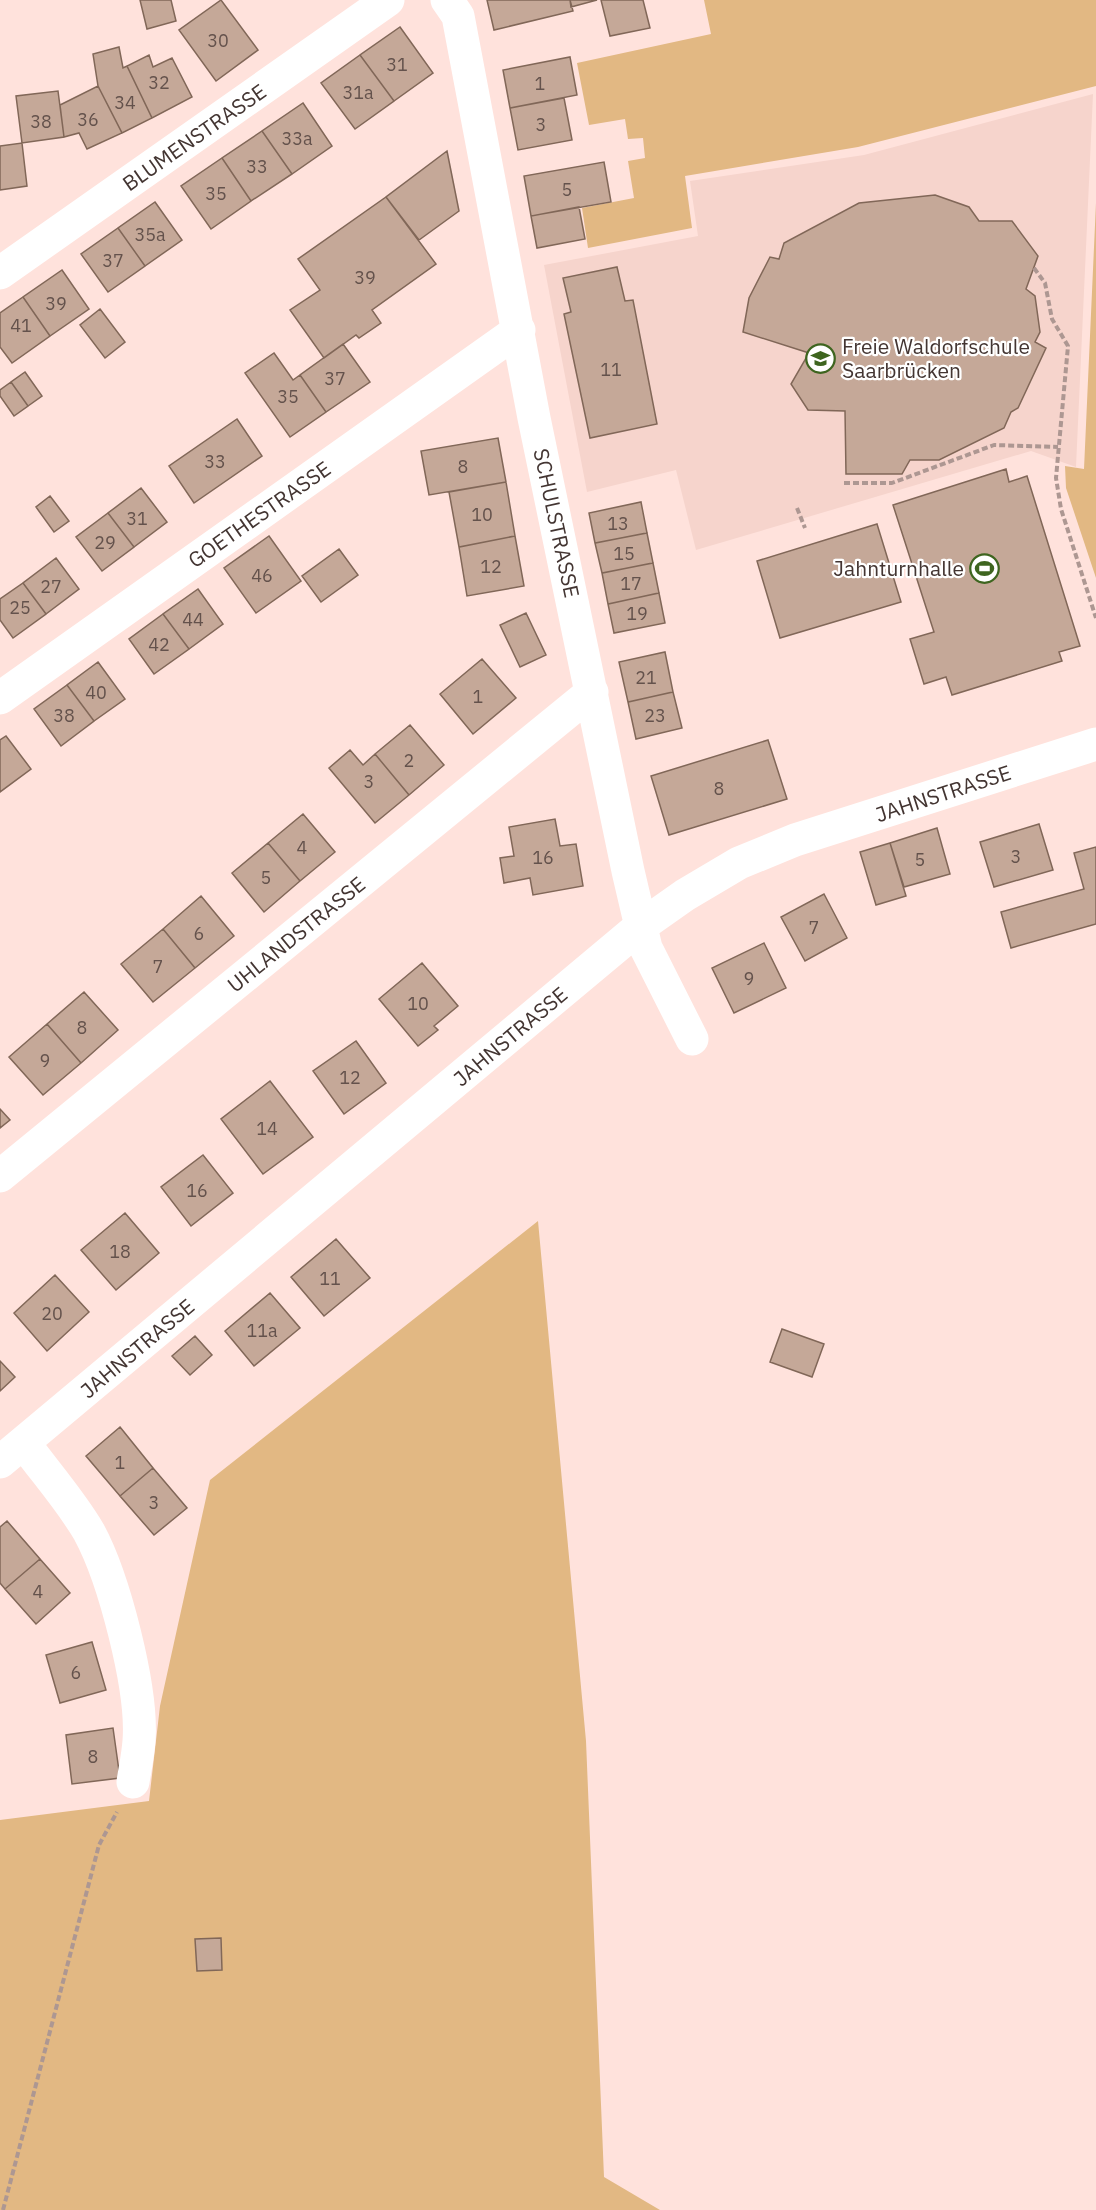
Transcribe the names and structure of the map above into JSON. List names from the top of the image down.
{
  "streets": {
    "street": [
      "BLUMENSTRASSE",
      "GOETHESTRASSE",
      "SCHULSTRASSE",
      "JAHNSTRASSE",
      "UHLANDSTRASSE"
    ]
  },
  "crossings": [
    ["GOETHESTRASSE", "SCHULSTRASSE"],
    ["SCHULSTRASSE", "JAHNSTRASSE"],
    ["SCHULSTRASSE", "UHLANDSTRASSE"]
  ],
  "places": {
    "school or university": ["Freie Waldorfschule Saarbrücken"],
    "sports": ["Jahnturnhalle"]
  },
  "house_numbers": [
    "30",
    "31",
    "32",
    "1",
    "31a",
    "34",
    "36",
    "38",
    "3",
    "33a",
    "33",
    "5",
    "35",
    "35a",
    "37",
    "39",
    "39",
    "41",
    "11",
    "37",
    "35",
    "33",
    "8",
    "10",
    "31",
    "13",
    "29",
    "15",
    "12",
    "46",
    "17",
    "27",
    "25",
    "19",
    "44",
    "42",
    "21",
    "40",
    "1",
    "38",
    "23",
    "2",
    "3",
    "8",
    "4",
    "3",
    "16",
    "5",
    "5",
    "7",
    "6",
    "7",
    "9",
    "10",
    "8",
    "9",
    "12",
    "14",
    "16",
    "18",
    "11",
    "20",
    "11a",
    "1",
    "3",
    "4",
    "6",
    "8"
  ]
}
